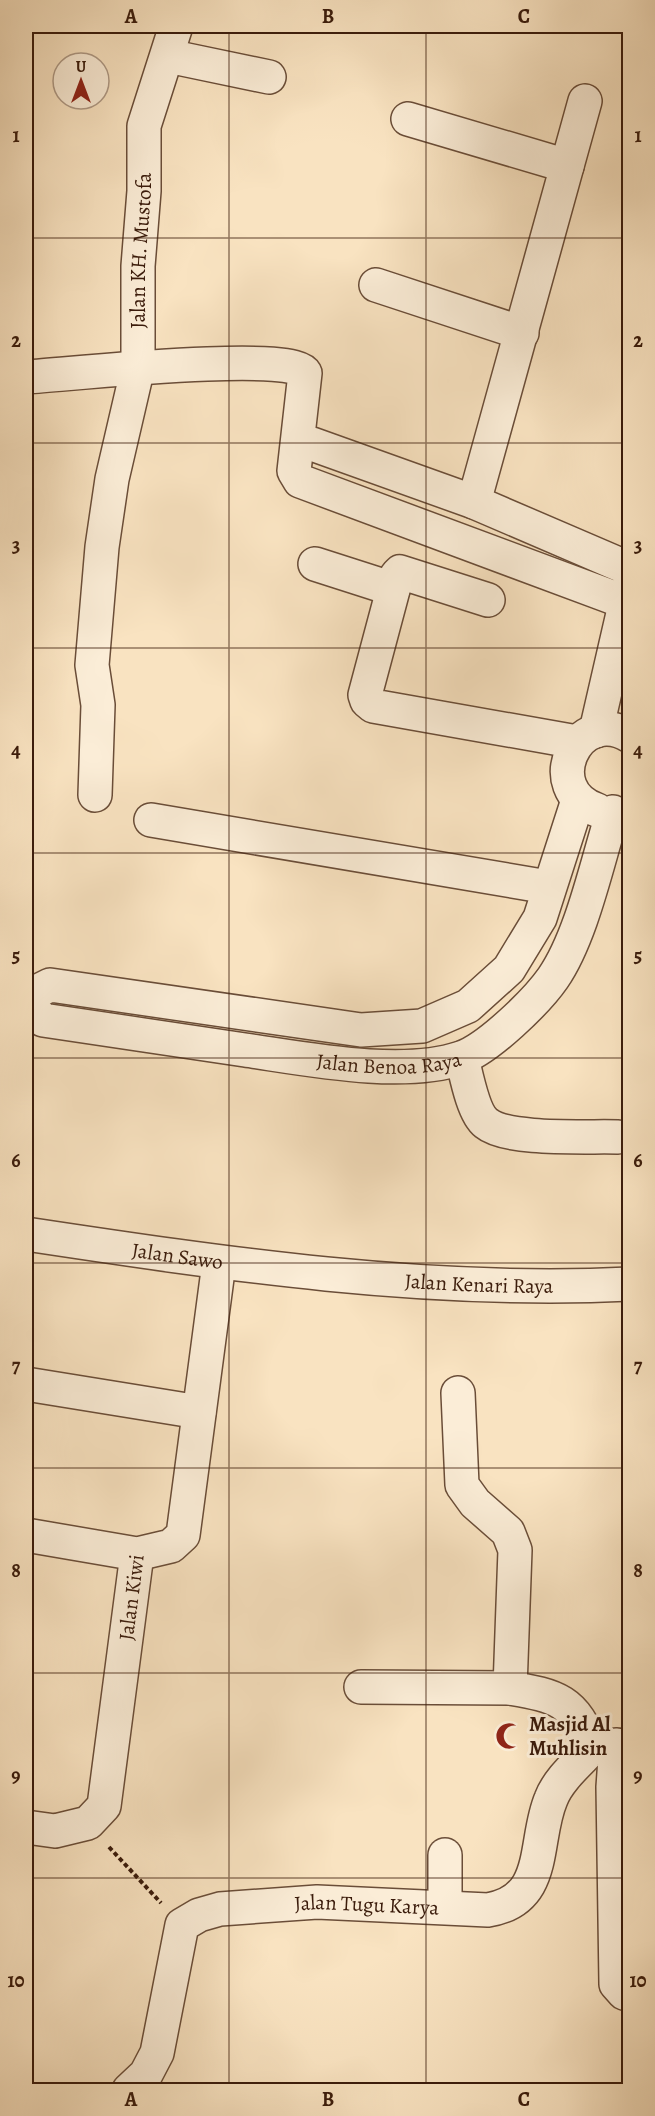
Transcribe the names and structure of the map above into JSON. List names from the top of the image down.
{
  "streets": {
    "street": [
      "Jalan KH. Mustofa",
      "Jalan Benoa Raya",
      "Jalan Sawo",
      "Jalan Kenari Raya",
      "Jalan Kiwi",
      "Jalan Tugu Karya"
    ]
  },
  "crossings": [
    ["Jalan Sawo", "Jalan Kenari Raya"],
    ["Jalan Sawo", "Jalan Kiwi"]
  ],
  "places": {
    "mosque": ["Masjid Al Muhlisin"]
  },
  "north": "top",
  "grid": {
    "columns": ["A", "B", "C"],
    "rows": [
      "1",
      "2",
      "3",
      "4",
      "5",
      "6",
      "7",
      "8",
      "9",
      "10"
    ]
  }
}
